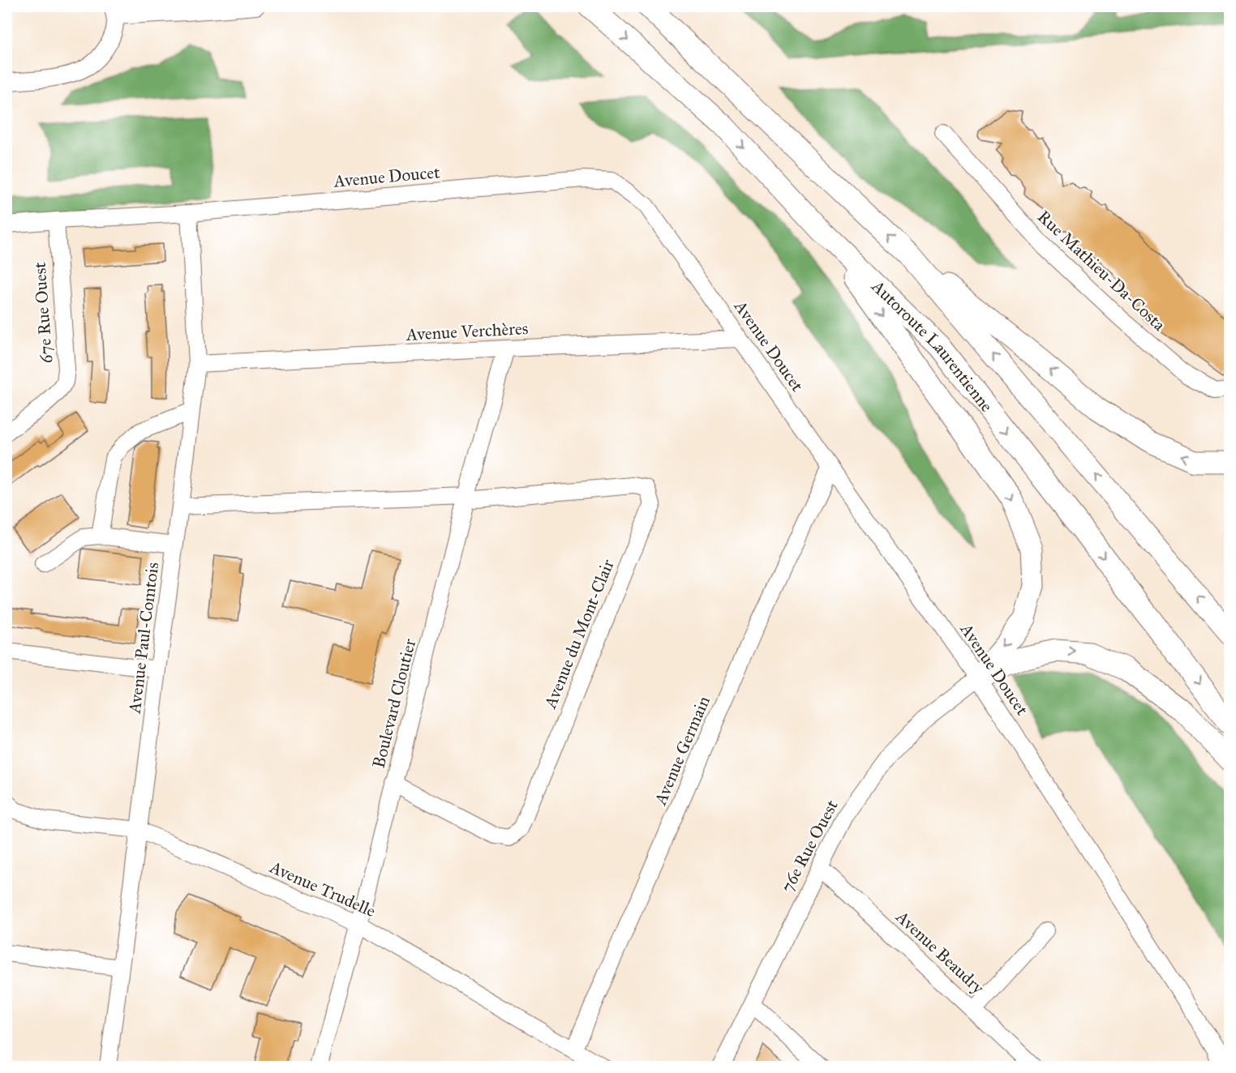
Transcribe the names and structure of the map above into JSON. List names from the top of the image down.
{
  "streets": {
    "highway": ["Autoroute Laurentienne"],
    "street": [
      "Avenue Doucet",
      "Rue Mathieu-Da-Costa",
      "67e Rue Ouest",
      "Avenue Verchères",
      "Avenue du Mont-Clair",
      "Avenue Paul-Comtois",
      "Boulevard Cloutier",
      "Avenue Germain",
      "76e Rue Ouest",
      "Avenue Trudelle",
      "Avenue Beaudry"
    ]
  },
  "crossings": [
    ["Avenue Doucet", "67e Rue Ouest"],
    ["Avenue Doucet", "Avenue Verchères"],
    ["Avenue Doucet", "Avenue Paul-Comtois"],
    ["Avenue Doucet", "Avenue Germain"],
    ["Avenue Doucet", "76e Rue Ouest"],
    ["Avenue Verchères", "Avenue Paul-Comtois"],
    ["Avenue Verchères", "Boulevard Cloutier"],
    ["Avenue du Mont-Clair", "Avenue Paul-Comtois"],
    ["Avenue du Mont-Clair", "Boulevard Cloutier"],
    ["Avenue Paul-Comtois", "Avenue Trudelle"],
    ["Boulevard Cloutier", "Avenue Trudelle"],
    ["Avenue Germain", "Avenue Trudelle"],
    ["76e Rue Ouest", "Avenue Beaudry"]
  ]
}
